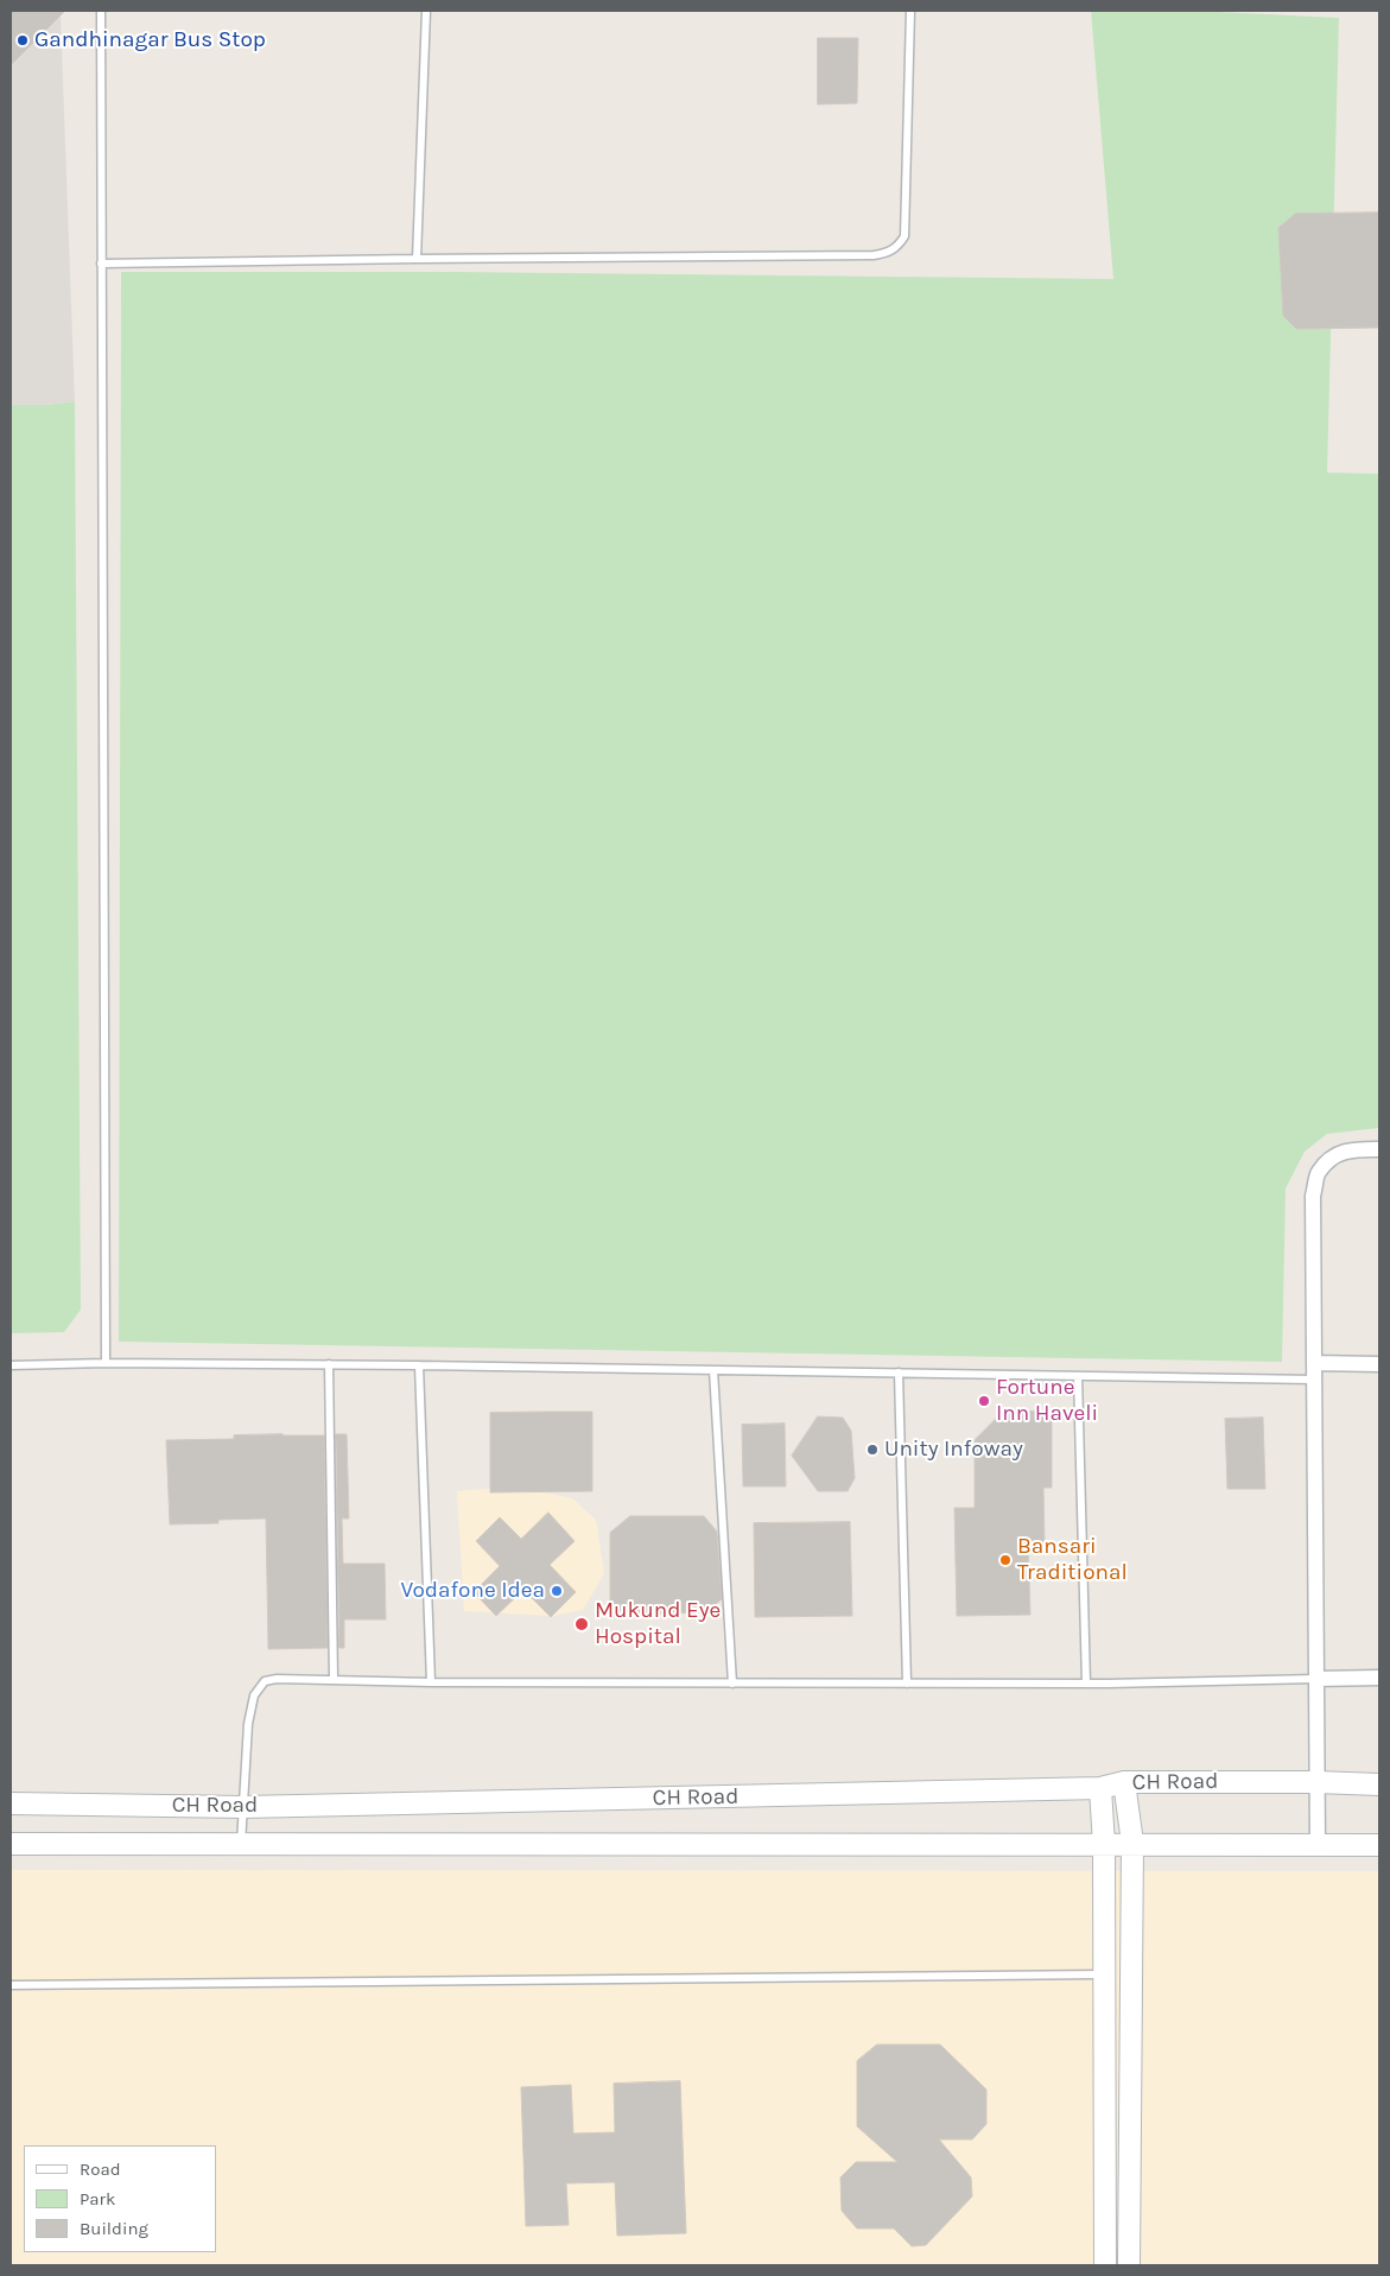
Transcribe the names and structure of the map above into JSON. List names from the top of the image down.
{
  "streets": {
    "street": ["CH Road"]
  },
  "places": [
    "Gandhinagar Bus Stop",
    "Fortune Inn Haveli",
    "Unity Infoway",
    "Bansari Traditional",
    "Vodafone Idea",
    "Mukund Eye Hospital"
  ],
  "legend": ["Road", "Park", "Building"]
}
